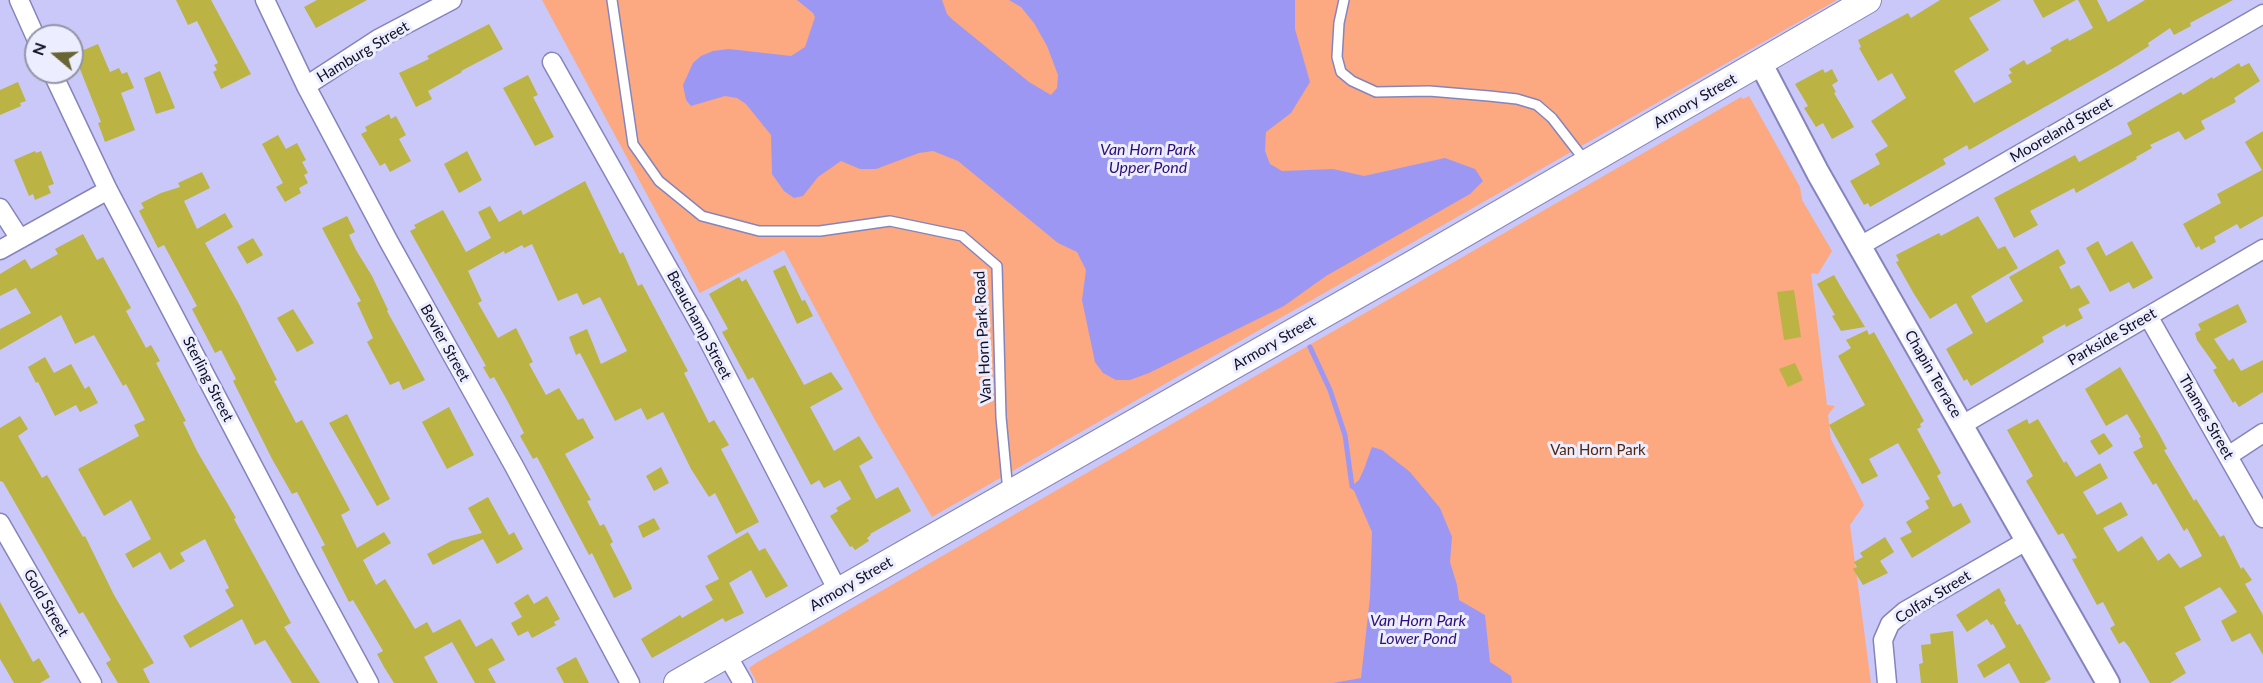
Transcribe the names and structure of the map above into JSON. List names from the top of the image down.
{
  "streets": {
    "main road": ["Armory Street"],
    "street": [
      "Hamburg Street",
      "Mooreland Street",
      "Beauchamp Street",
      "Parkside Street",
      "Bevier Street",
      "Chapin Terrace",
      "Sterling Street",
      "Thames Street",
      "Colfax Street",
      "Gold Street"
    ],
    "lane": ["Van Horn Park Road"]
  },
  "crossings": [
    ["Hamburg Street", "Bevier Street"],
    ["Armory Street", "Beauchamp Street"],
    ["Armory Street", "Van Horn Park Road"],
    ["Armory Street", "Chapin Terrace"],
    ["Mooreland Street", "Chapin Terrace"],
    ["Parkside Street", "Chapin Terrace"],
    ["Parkside Street", "Thames Street"],
    ["Chapin Terrace", "Colfax Street"]
  ],
  "water": ["Van Horn Park Upper Pond", "Van Horn Park Lower Pond"],
  "parks": ["Van Horn Park"],
  "north": "left"
}
